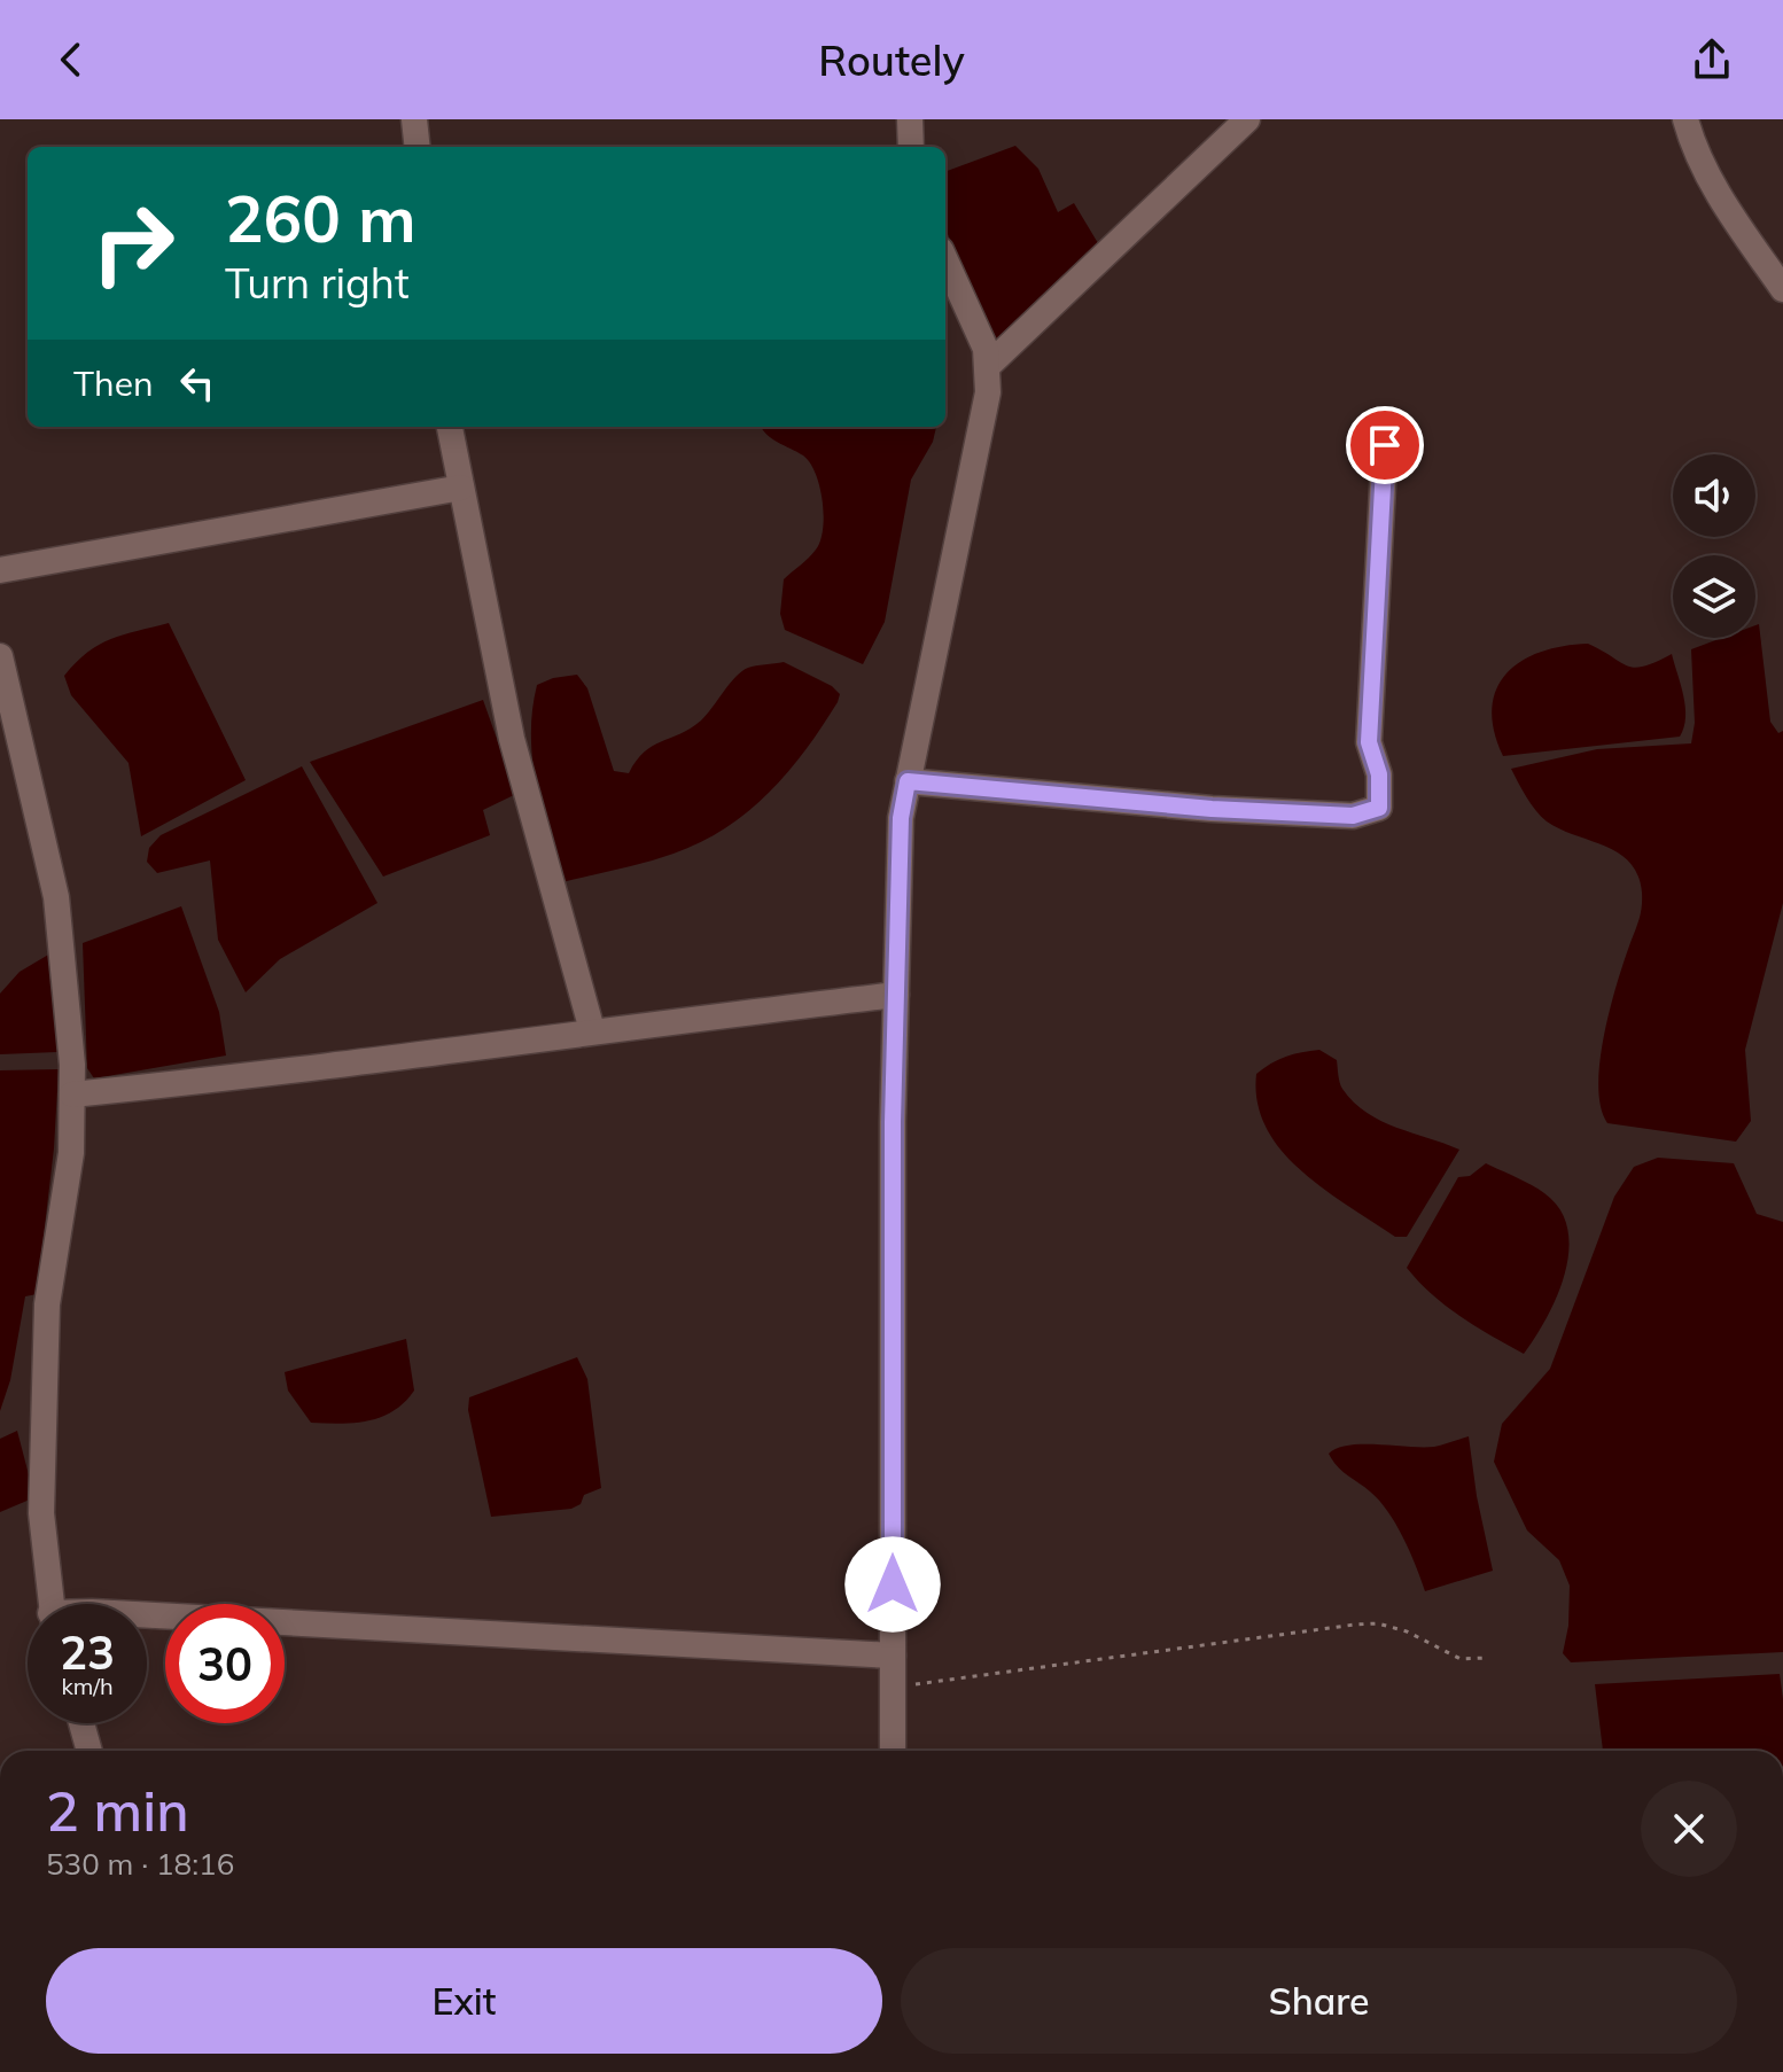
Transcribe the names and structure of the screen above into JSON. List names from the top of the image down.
{
  "page": {
    "header": "Routely",
    "turn": ["260 m", "Turn right"],
    "then": "Then",
    "speed": "23 km/h",
    "limit": "30",
    "heading": ["2 min", "530 m · 18:16"],
    "buttons": ["Exit", "Share"]
  }
}
